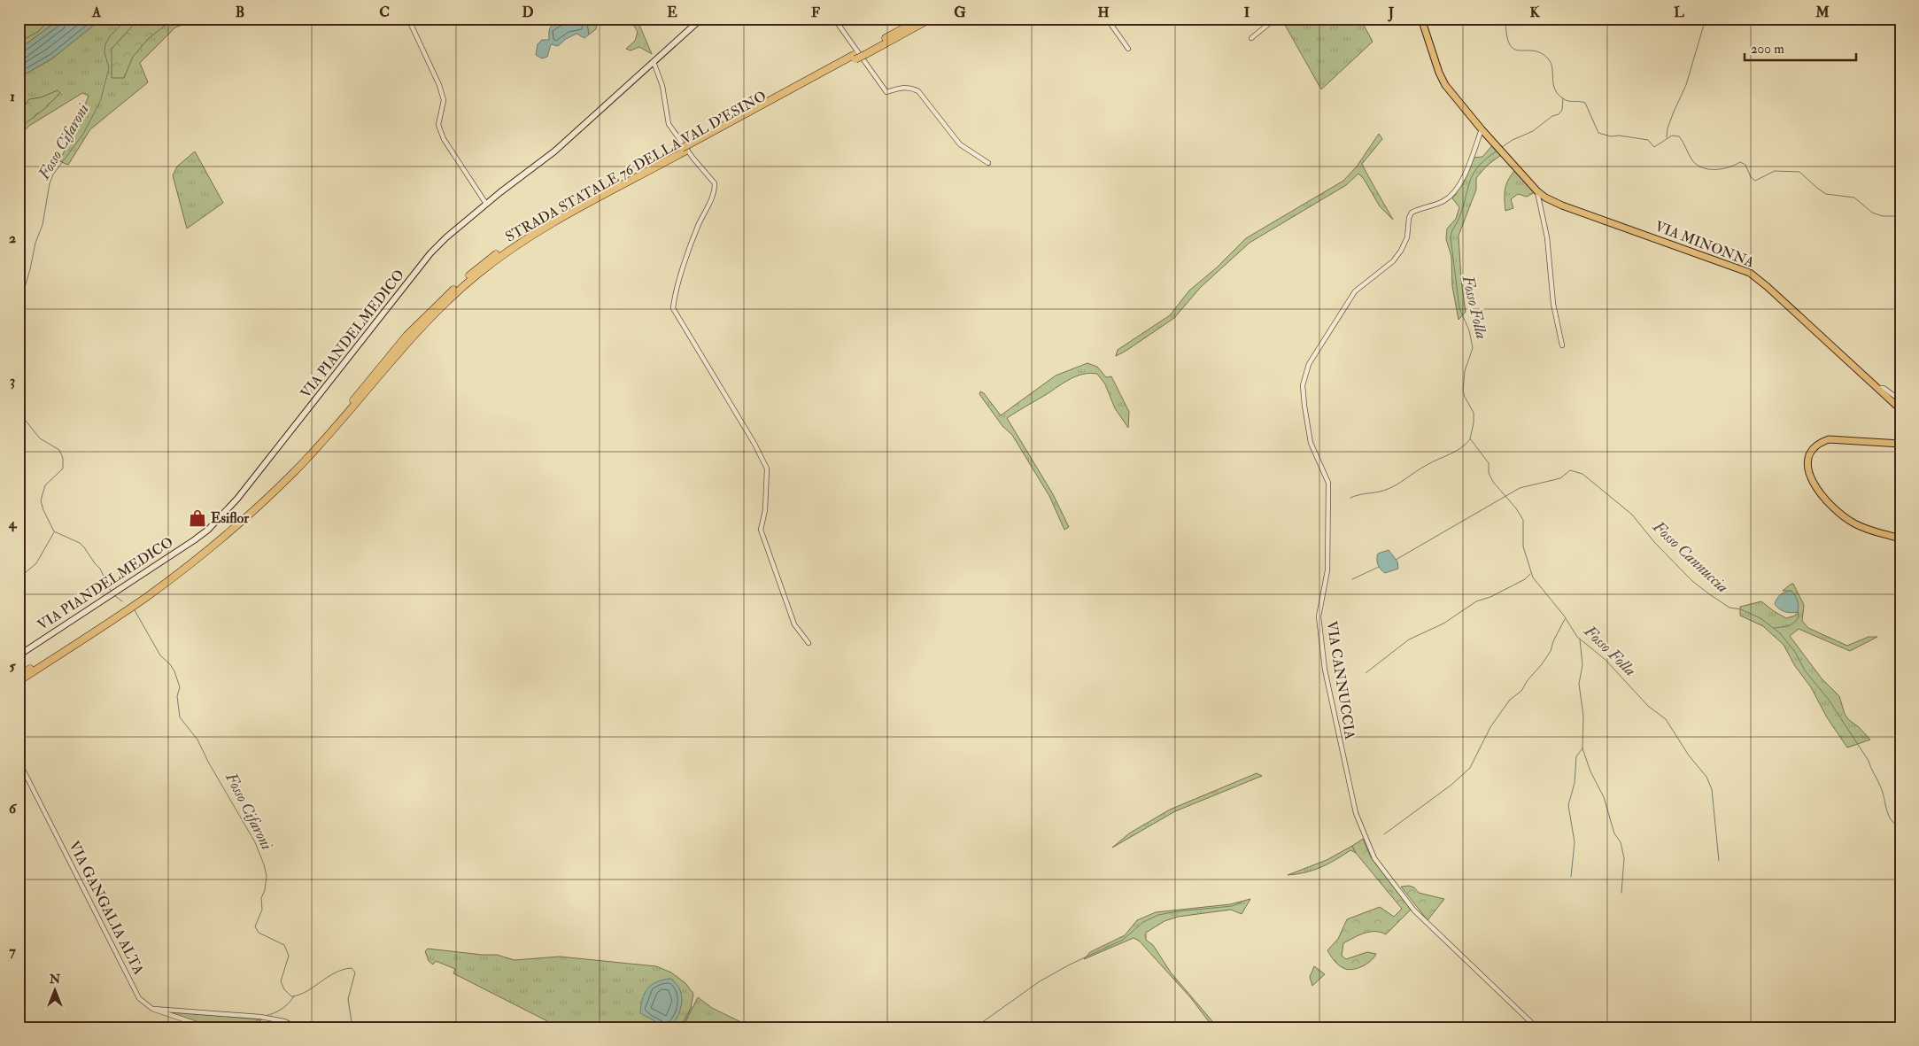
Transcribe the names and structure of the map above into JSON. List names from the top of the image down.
{
  "streets": {
    "highway": ["STRADA STATALE 76 DELLA VAL D'ESINO"],
    "main road": ["VIA MINONNA", "VIA PIANDELMEDICO"],
    "street": ["VIA CANNUCCIA", "VIA GANGALIA ALTA"]
  },
  "crossings": [
    ["VIA MINONNA", "VIA CANNUCCIA"]
  ],
  "water": ["Fosso Cifaroni", "Fosso Folla", "Fosso Cannuccia"],
  "places": {
    "shop": ["Esiflor"]
  },
  "scale_bar": "200 m",
  "north": "top",
  "grid": {
    "columns": [
      "A",
      "B",
      "C",
      "D",
      "E",
      "F",
      "G",
      "H",
      "I",
      "J",
      "K",
      "L",
      "M"
    ],
    "rows": [
      "1",
      "2",
      "3",
      "4",
      "5",
      "6",
      "7"
    ]
  }
}
